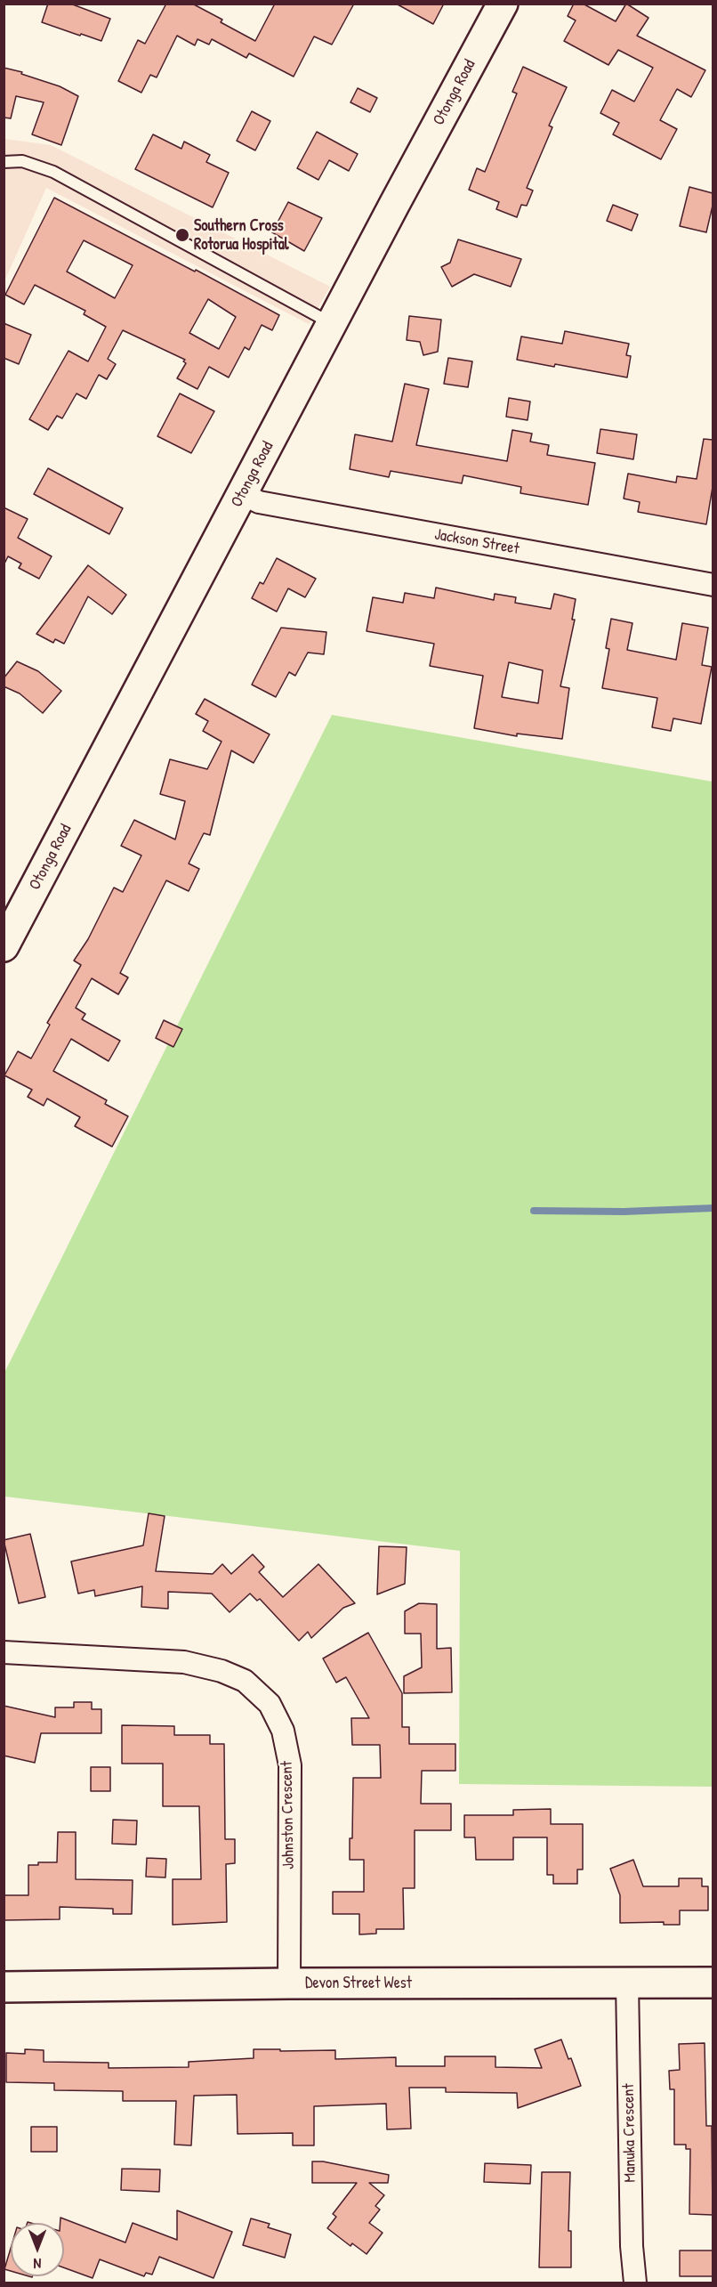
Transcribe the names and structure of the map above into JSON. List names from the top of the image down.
{
  "streets": {
    "street": [
      "Otonga Road",
      "Jackson Street",
      "Johnston Crescent",
      "Devon Street West",
      "Manuka Crescent"
    ]
  },
  "crossings": [
    ["Otonga Road", "Jackson Street"],
    ["Johnston Crescent", "Devon Street West"],
    ["Devon Street West", "Manuka Crescent"]
  ],
  "places": ["Southern Cross Rotorua Hospital"],
  "north": "bottom"
}
